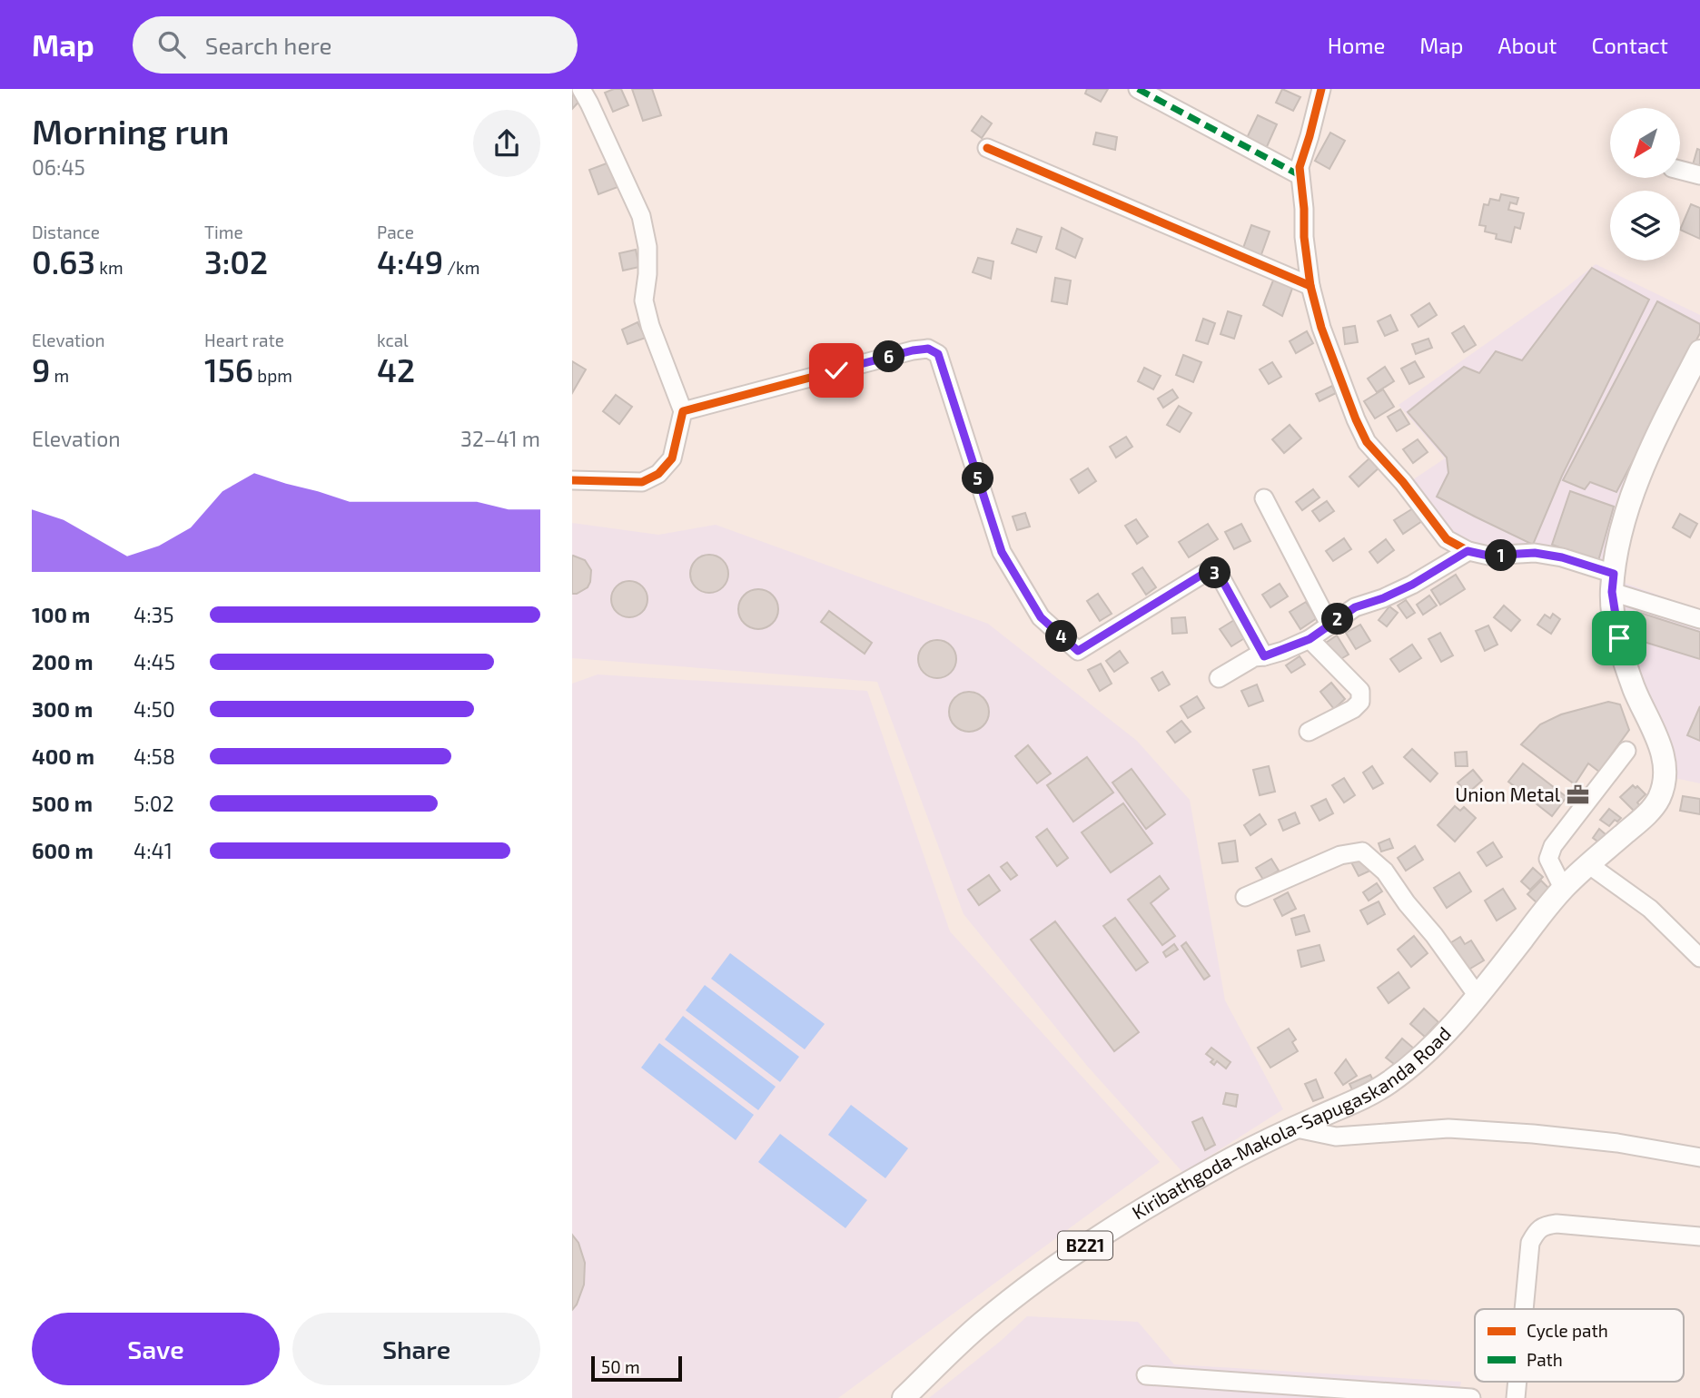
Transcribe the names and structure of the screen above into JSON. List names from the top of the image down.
{
  "streets": {
    "main road": ["Kiribathgoda-Makola-Sapugaskanda Road", "B221"]
  },
  "places": {
    "office": ["Union Metal"]
  },
  "legend": ["Cycle path", "Path"],
  "scale_bar": "50 m",
  "north": "bottom left",
  "page": {
    "header": "Map",
    "search": "Search here",
    "nav": [
      "Home",
      "Map",
      "About",
      "Contact"
    ],
    "heading": ["Morning run", "06:45"],
    "stats": [
      ["Distance", "0.63 km"],
      ["Time", "3:02"],
      ["Pace", "4:49 /km"],
      ["Elevation", "9 m"],
      ["Heart rate", "156 bpm"],
      ["kcal", "42"]
    ],
    "pins": [
      "6",
      "5",
      "1",
      "3",
      "2",
      "4"
    ],
    "chart": ["Elevation", "32–41 m"],
    "list": [
      {
        "name": "100 m",
        "note": "4:35"
      },
      {
        "name": "200 m",
        "note": "4:45"
      },
      {
        "name": "300 m",
        "note": "4:50"
      },
      {
        "name": "400 m",
        "note": "4:58"
      },
      {
        "name": "500 m",
        "note": "5:02"
      },
      {
        "name": "600 m",
        "note": "4:41"
      }
    ],
    "buttons": ["Save", "Share"],
    "scale": "50 m"
  }
}
